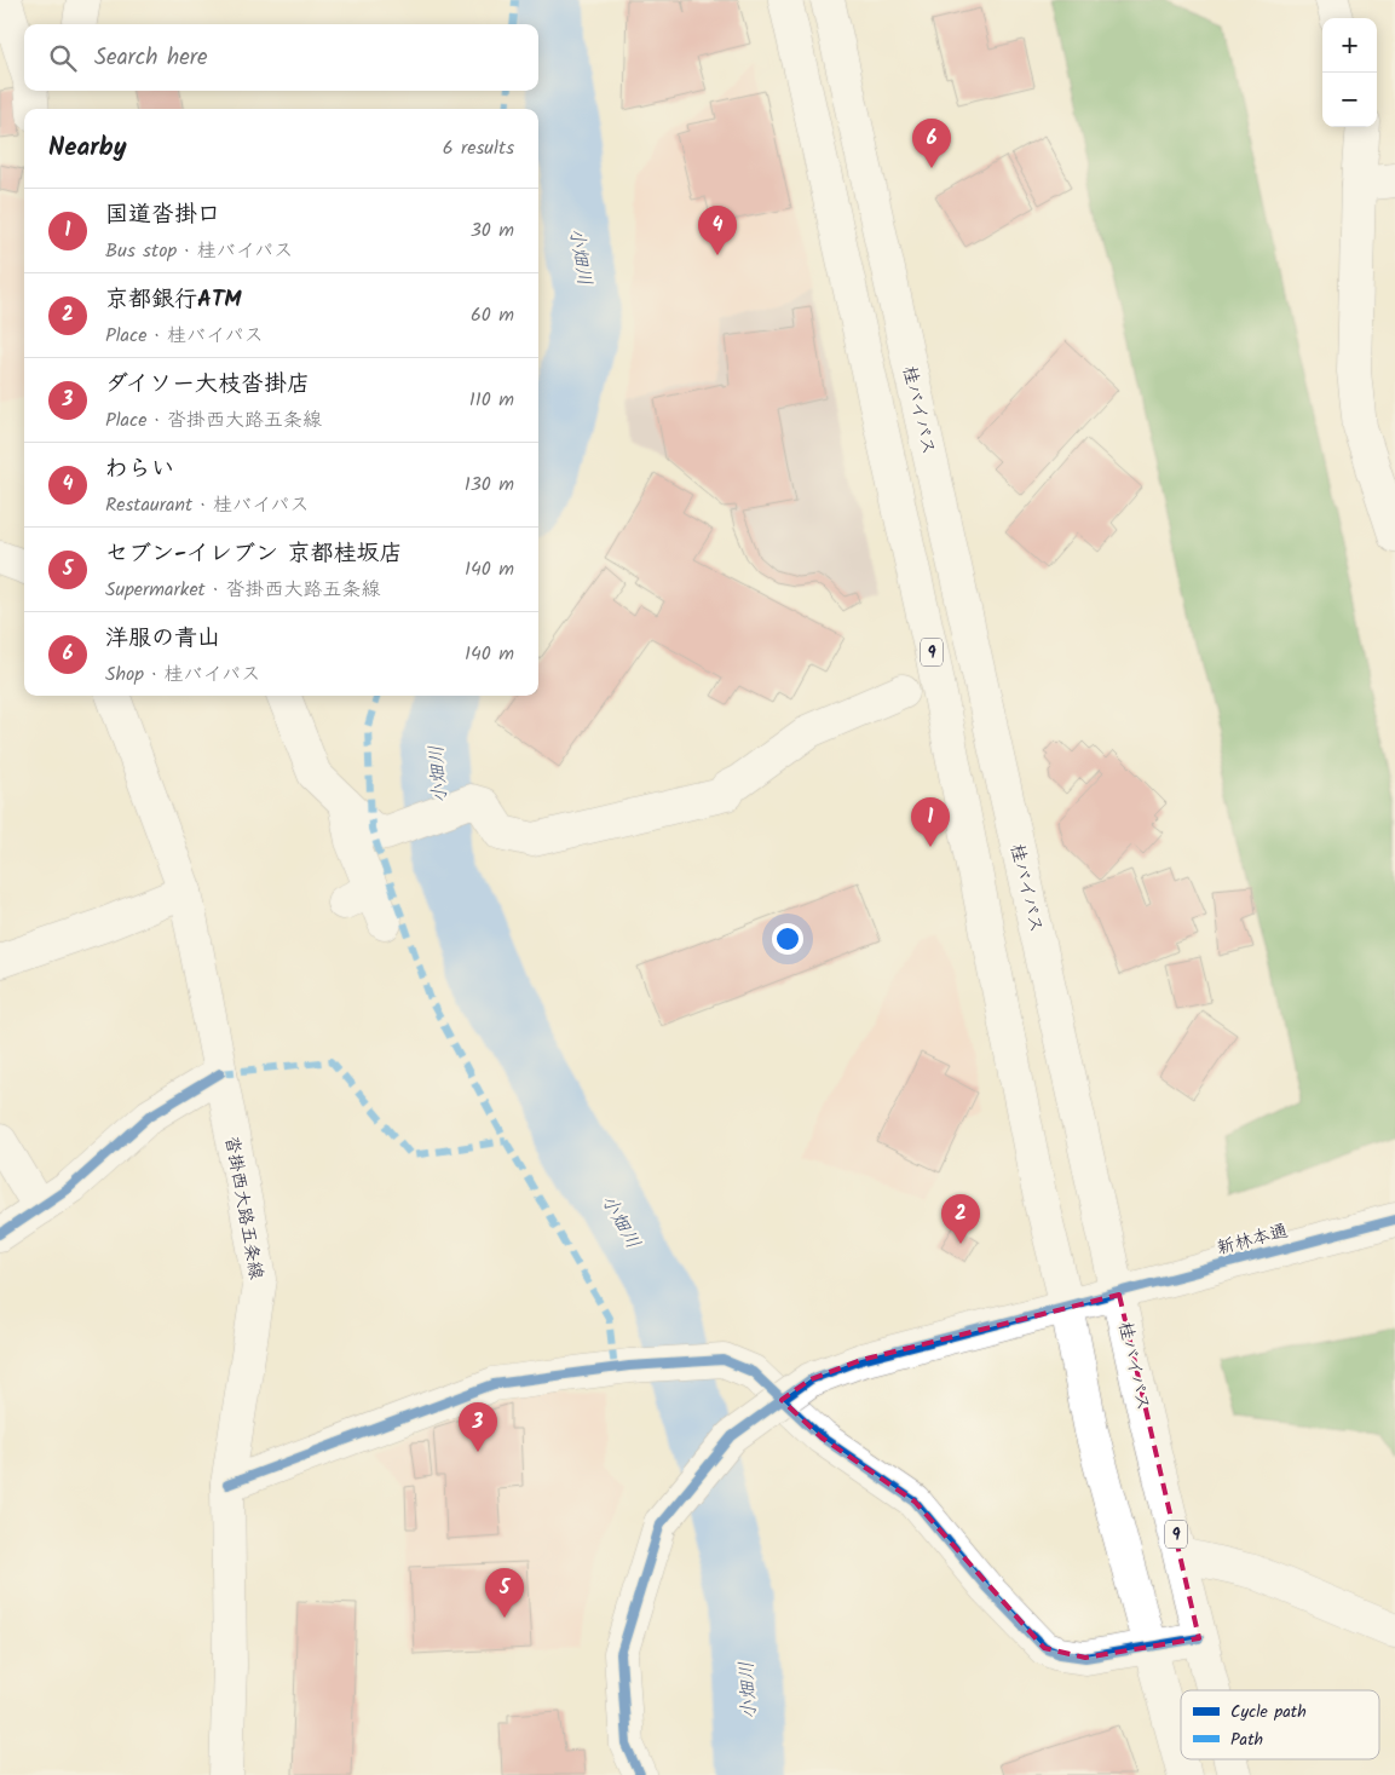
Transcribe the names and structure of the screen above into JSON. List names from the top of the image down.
{
  "streets": {
    "main road": [
      "桂バイパス",
      "9",
      "沓掛西大路五条線",
      "新林本通"
    ]
  },
  "crossings": [
    ["桂バイパス", "新林本通"],
    ["9", "新林本通"]
  ],
  "water": ["小畑川"],
  "legend": ["Cycle path", "Path"],
  "page": {
    "map_buttons": ["+", "−"],
    "search": "Search here",
    "heading": ["Nearby", "6 results"],
    "pins": [
      "6",
      "4",
      "1",
      "2",
      "3",
      "5"
    ],
    "list": [
      {
        "mark": "1",
        "name": "国道沓掛口",
        "note": "Bus stop · 桂バイパス",
        "value": "30 m"
      },
      {
        "mark": "2",
        "name": "京都銀行ATM",
        "note": "Place · 桂バイパス",
        "value": "60 m"
      },
      {
        "mark": "3",
        "name": "ダイソー大枝沓掛店",
        "note": "Place · 沓掛西大路五条線",
        "value": "110 m"
      },
      {
        "mark": "4",
        "name": "わらい",
        "note": "Restaurant · 桂バイパス",
        "value": "130 m"
      },
      {
        "mark": "5",
        "name": "セブン-イレブン 京都桂坂店",
        "note": "Supermarket · 沓掛西大路五条線",
        "value": "140 m"
      },
      {
        "mark": "6",
        "name": "洋服の青山",
        "note": "Shop · 桂バイパス",
        "value": "140 m"
      }
    ]
  }
}
